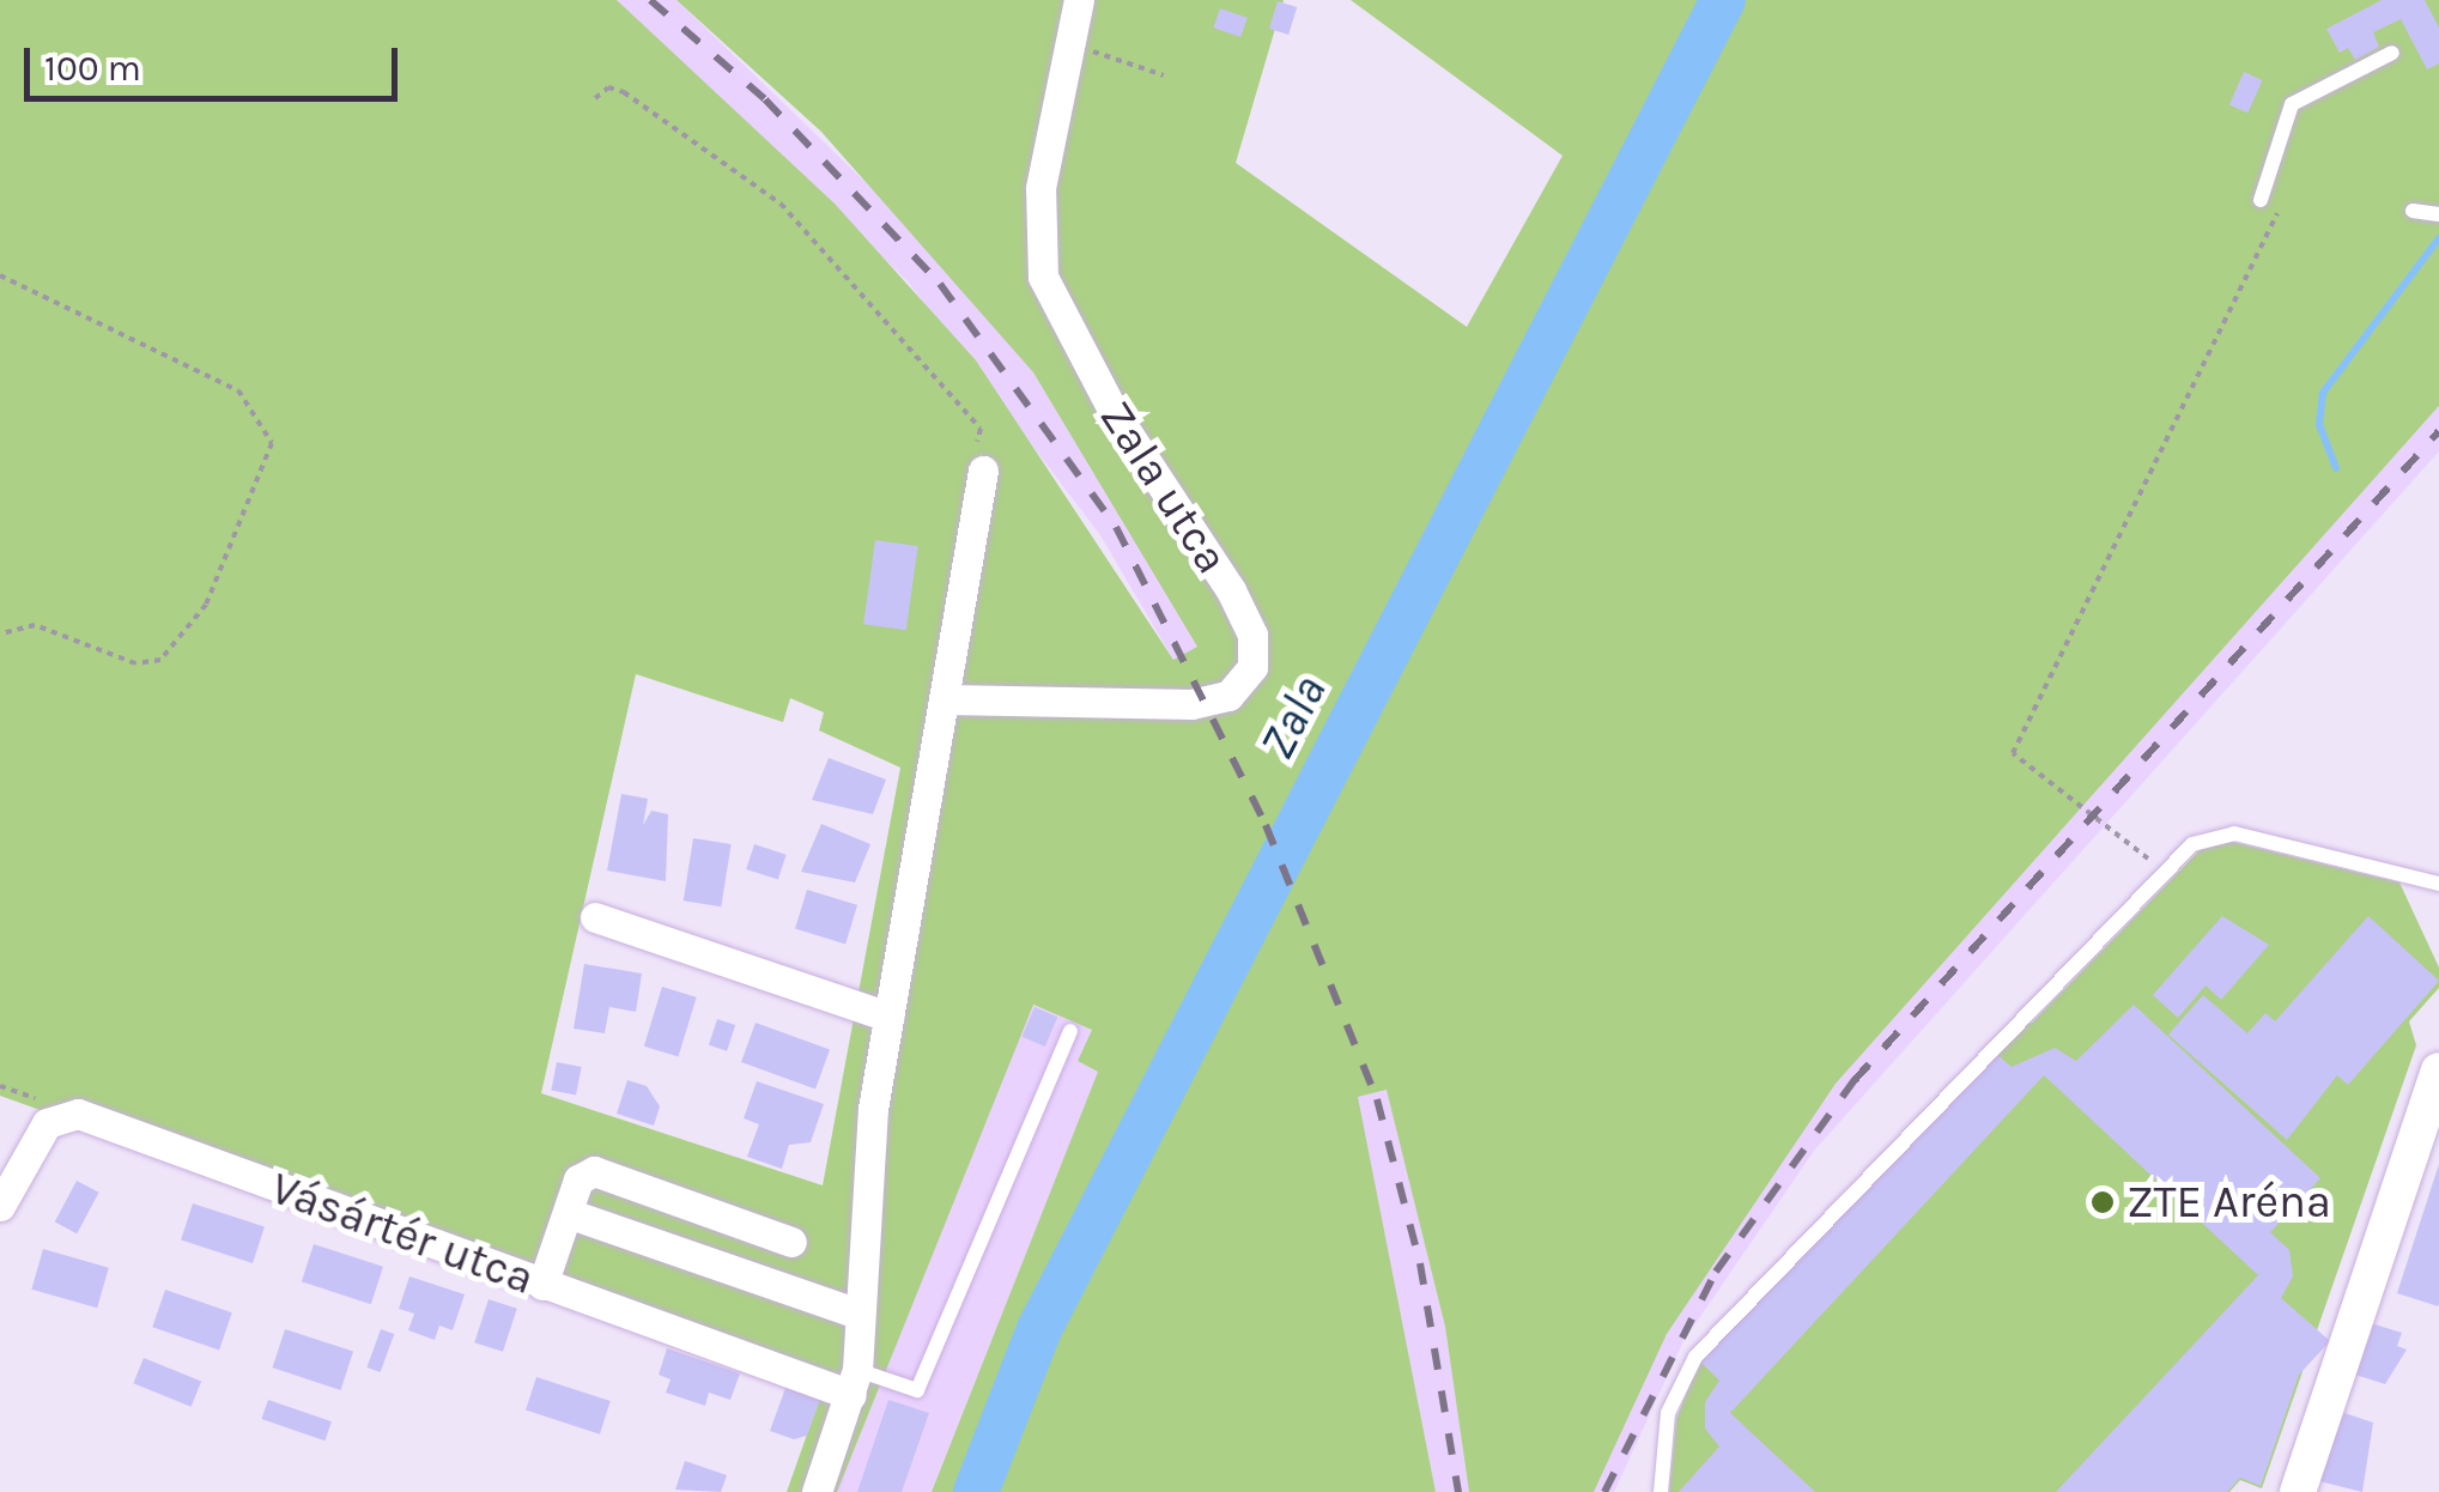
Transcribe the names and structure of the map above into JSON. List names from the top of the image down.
{
  "streets": {
    "street": ["Zala utca", "Vásártér utca"]
  },
  "water": ["Zala"],
  "places": ["ZTE Aréna"],
  "scale_bar": "100 m"
}
